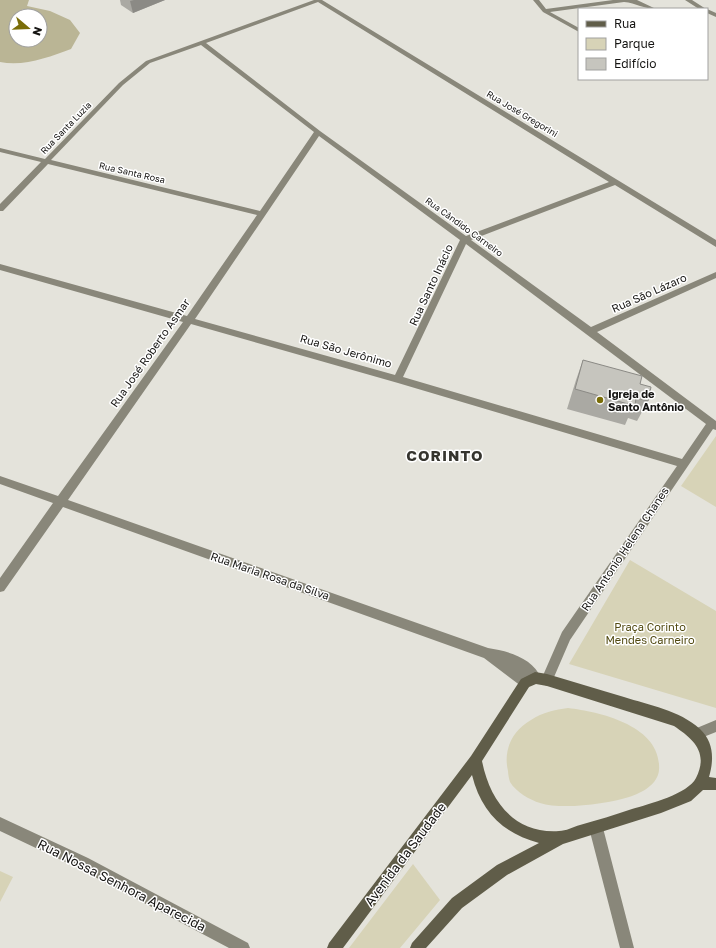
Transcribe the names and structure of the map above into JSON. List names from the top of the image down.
{
  "streets": {
    "main road": ["Avenida da Saudade"],
    "street": [
      "Rua José Gregorini",
      "Rua Santa Luzia",
      "Rua Santa Rosa",
      "Rua Cândido Carneiro",
      "Rua Santo Inácio",
      "Rua São Lázaro",
      "Rua São Jerônimo",
      "Rua José Roberto Asmar",
      "Rua Antonio Helena Chanes",
      "Rua Maria Rosa da Silva",
      "Rua Nossa Senhora Aparecida"
    ]
  },
  "crossings": [
    ["Rua José Gregorini", "Rua Santa Luzia"],
    ["Rua José Gregorini", "Rua Santo Inácio"],
    ["Rua Santa Luzia", "Rua Santa Rosa"],
    ["Rua Santa Luzia", "Rua Cândido Carneiro"],
    ["Rua Santa Rosa", "Rua José Roberto Asmar"],
    ["Rua Cândido Carneiro", "Rua Santo Inácio"],
    ["Rua Cândido Carneiro", "Rua São Lázaro"],
    ["Rua Cândido Carneiro", "Rua José Roberto Asmar"],
    ["Rua Cândido Carneiro", "Rua Antonio Helena Chanes"],
    ["Rua Santo Inácio", "Rua São Jerônimo"],
    ["Rua São Jerônimo", "Rua José Roberto Asmar"],
    ["Rua São Jerônimo", "Rua Antonio Helena Chanes"],
    ["Rua José Roberto Asmar", "Rua Maria Rosa da Silva"],
    ["Rua Maria Rosa da Silva", "Avenida da Saudade"]
  ],
  "districts": ["CORINTO"],
  "parks": ["Praça Corinto Mendes Carneiro"],
  "places": ["Igreja de Santo Antônio"],
  "legend": ["Rua", "Parque", "Edifício"],
  "north": "right"
}
